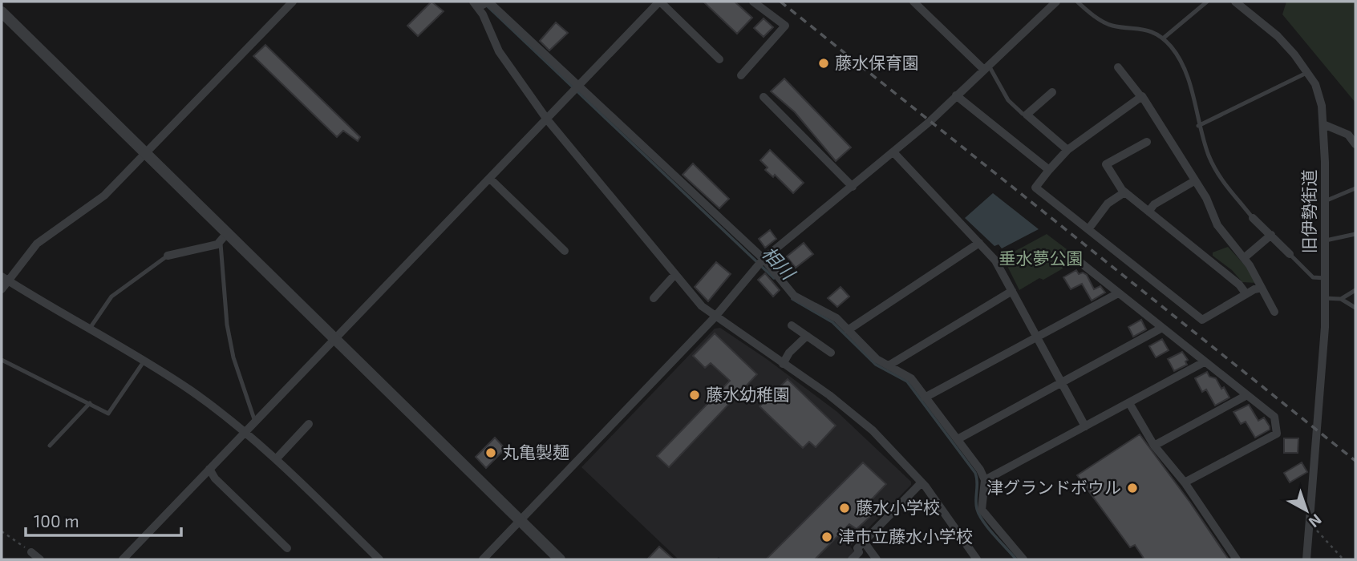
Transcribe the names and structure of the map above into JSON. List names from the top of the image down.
{
  "streets": {
    "street": ["旧伊勢街道"]
  },
  "water": ["相川"],
  "parks": ["垂水夢公園"],
  "places": [
    "藤水保育園",
    "藤水幼稚園",
    "丸亀製麺",
    "津グランドボウル",
    "藤水小学校",
    "津市立藤水小学校"
  ],
  "scale_bar": "100 m",
  "north": "bottom right"
}
